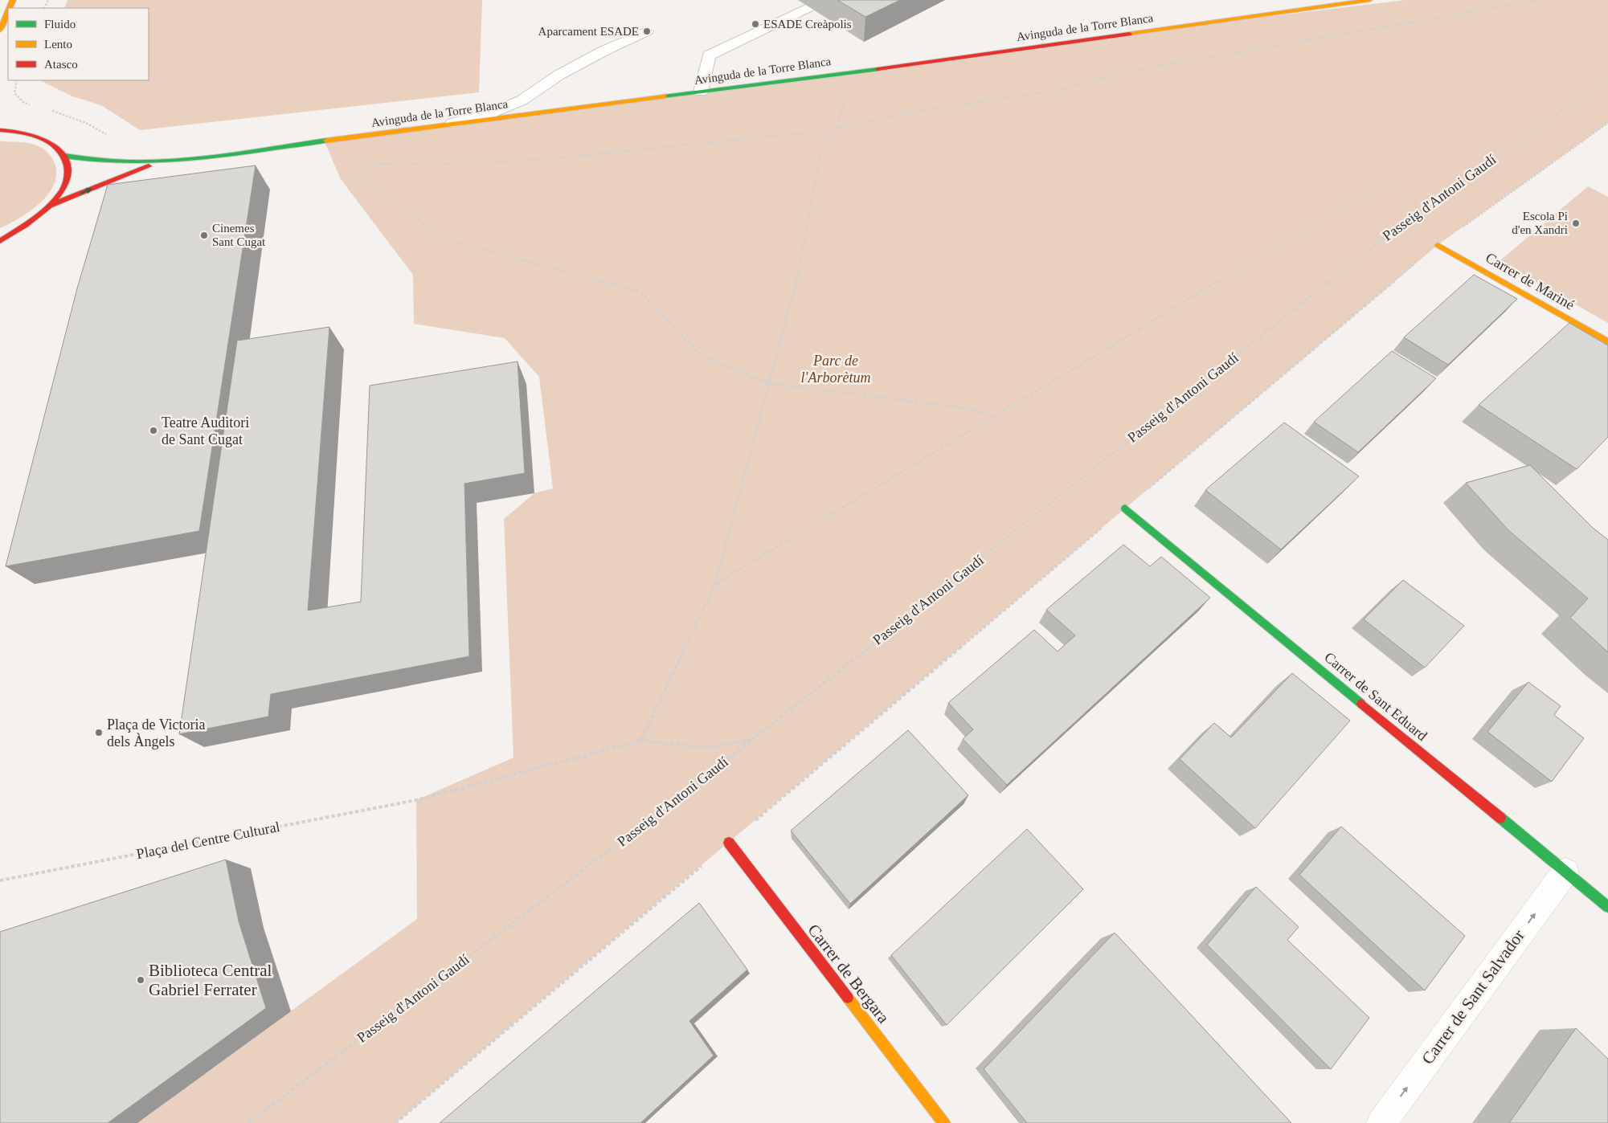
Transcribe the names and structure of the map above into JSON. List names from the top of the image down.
{
  "streets": {
    "main road": [
      "Avinguda de la Torre Blanca",
      "Carrer de Mariné",
      "Carrer de Sant Eduard",
      "Carrer de Bergara"
    ],
    "street": ["Carrer de Sant Salvador"],
    "path": ["Passeig d'Antoni Gaudí", "Plaça del Centre Cultural"]
  },
  "crossings": [
    ["Carrer de Sant Eduard", "Carrer de Sant Salvador"]
  ],
  "one_way": ["Carrer de Sant Salvador"],
  "parks": ["Parc de l'Arborètum"],
  "places": [
    "ESADE Creàpolis",
    "Aparcament ESADE",
    "Escola Pi d'en Xandri",
    "Cinemes Sant Cugat",
    "Teatre Auditori de Sant Cugat",
    "Plaça de Victoria dels Àngels",
    "Biblioteca Central Gabriel Ferrater"
  ],
  "legend": ["Fluido", "Lento", "Atasco"]
}
